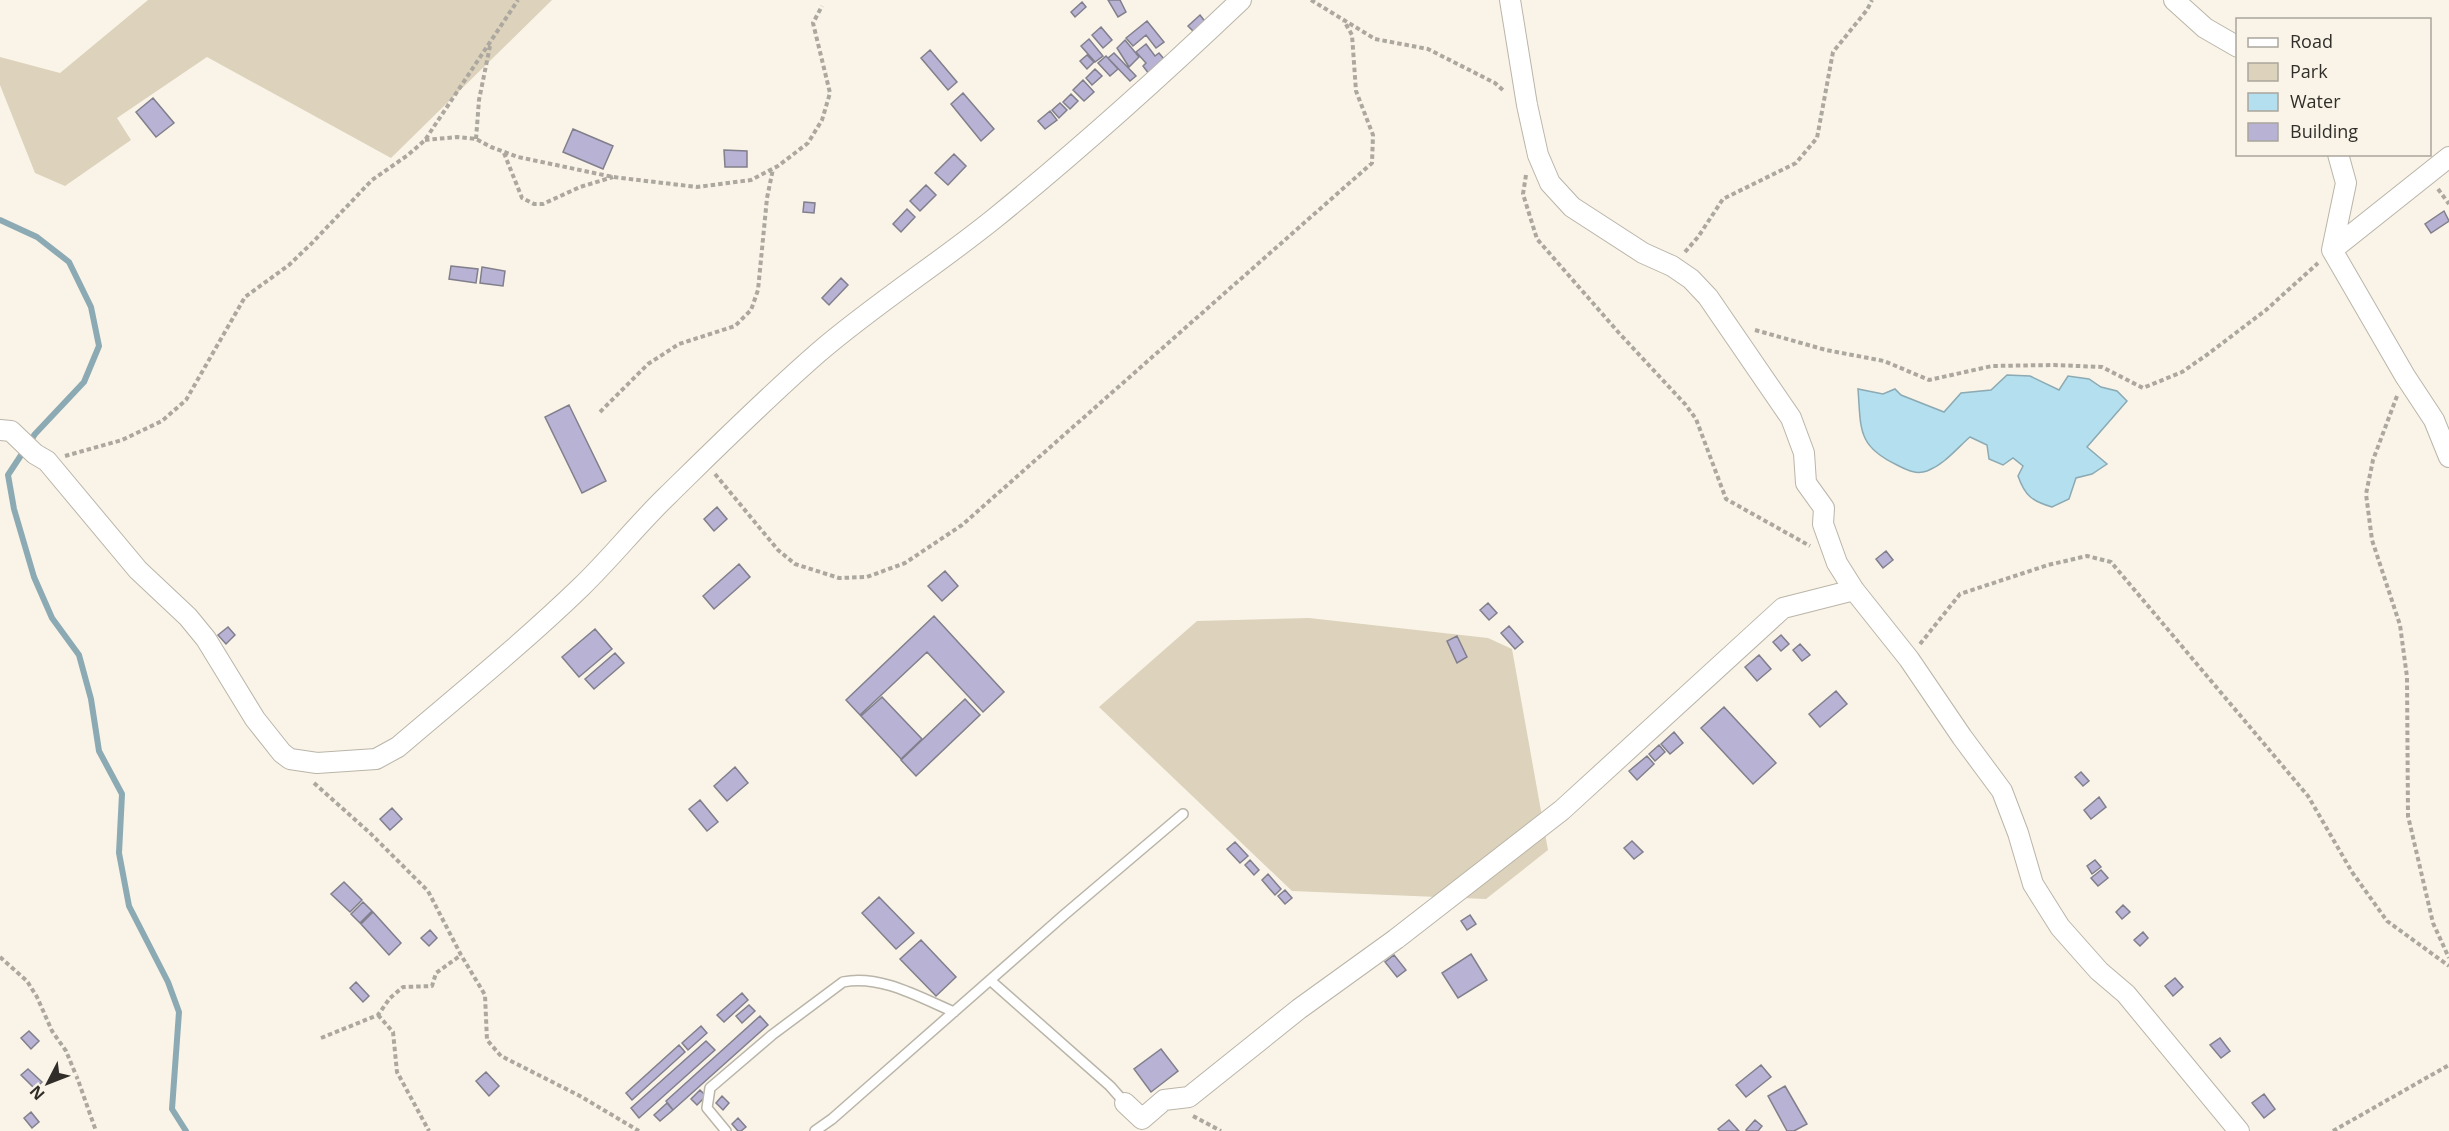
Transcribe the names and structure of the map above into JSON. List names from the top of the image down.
{
  "legend": [
    "Road",
    "Park",
    "Water",
    "Building"
  ],
  "north": "bottom left"
}
